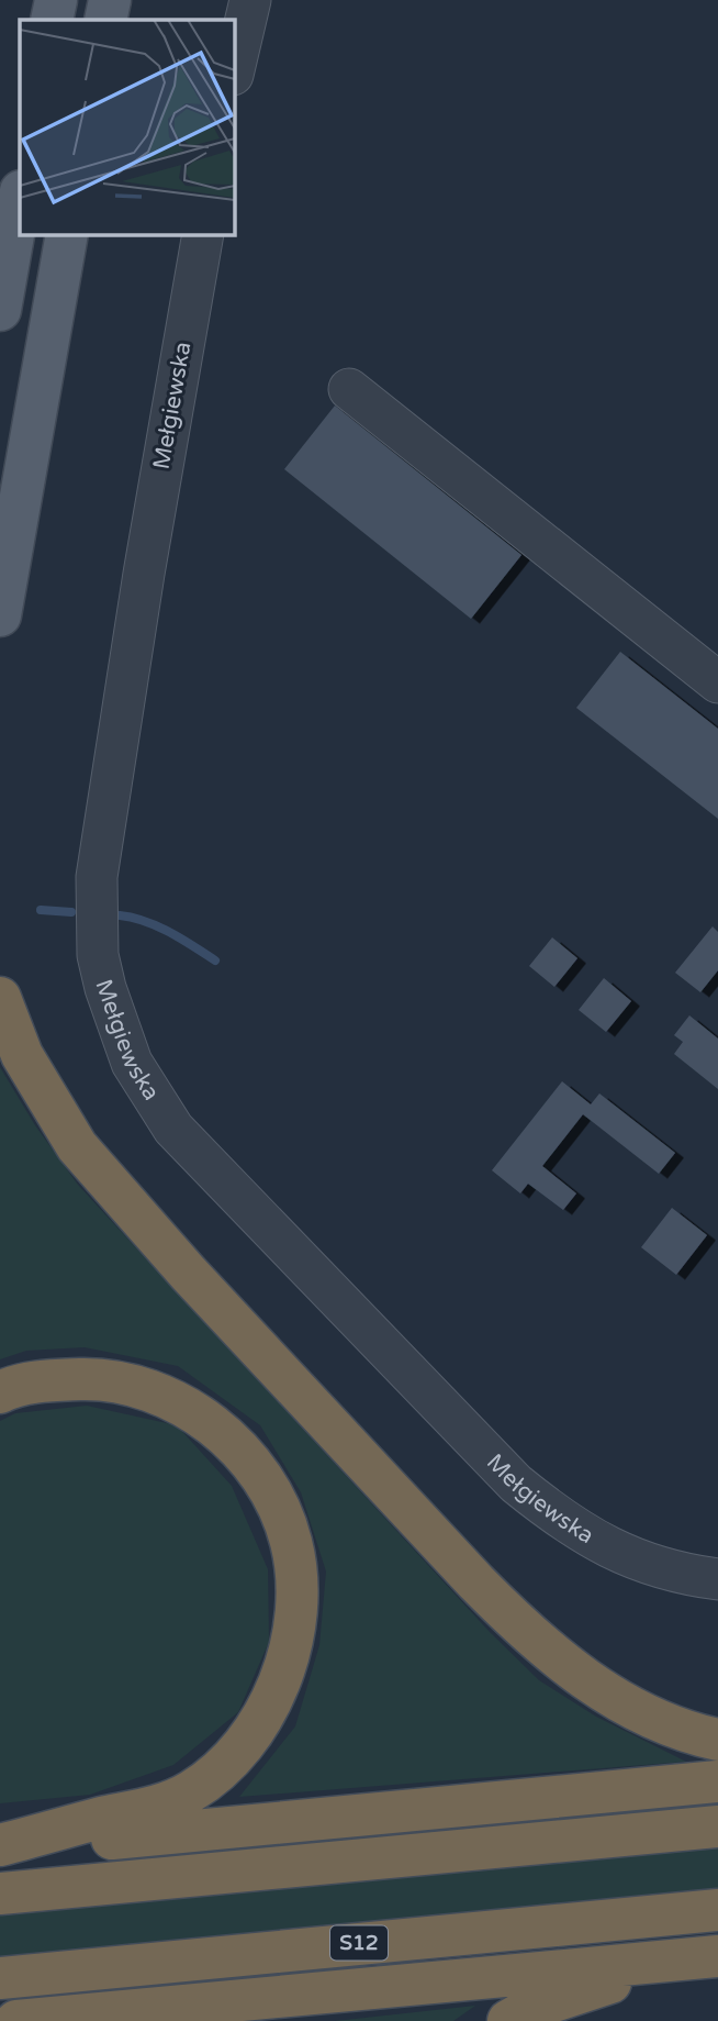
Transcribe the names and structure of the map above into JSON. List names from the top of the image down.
{
  "streets": {
    "highway": ["S12"],
    "street": ["Mełgiewska"]
  }
}
